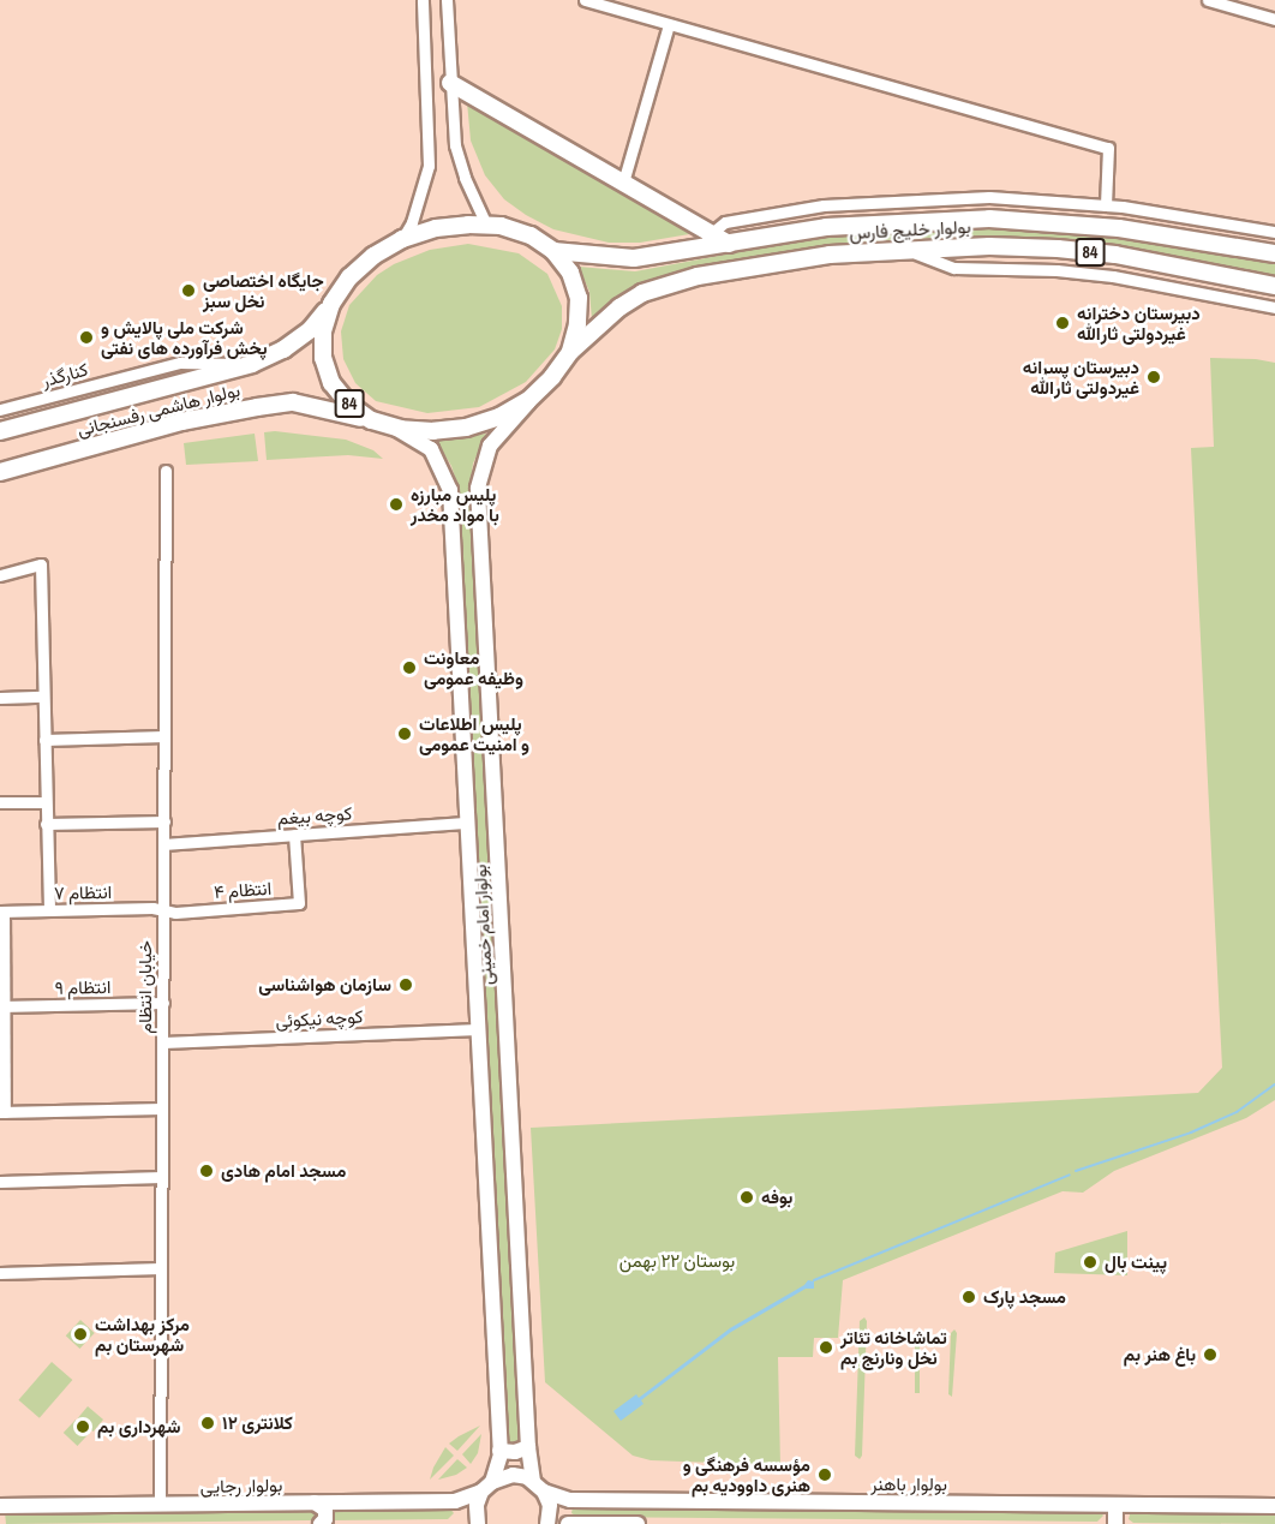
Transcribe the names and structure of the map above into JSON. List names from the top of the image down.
{
  "streets": {
    "highway": ["بولوار خلیج فارس", "84", "بولوار هاشمی رفسنجانی"],
    "main road": ["بولوار امام خمینی", "بولوار باهنر", "بولوار رجایی"],
    "street": [
      "کنارگذر",
      "کوچه بیغم",
      "انتظام ۴",
      "انتظام ۷",
      "انتظام ۹",
      "خیابان انتظام",
      "کوچه نیکوئی"
    ]
  },
  "crossings": [
    ["بولوار خلیج فارس", "84"],
    ["بولوار خلیج فارس", "بولوار هاشمی رفسنجانی"],
    ["بولوار خلیج فارس", "بولوار امام خمینی"],
    ["84", "بولوار هاشمی رفسنجانی"],
    ["84", "بولوار امام خمینی"],
    ["کنارگذر", "بولوار هاشمی رفسنجانی"],
    ["بولوار هاشمی رفسنجانی", "بولوار امام خمینی"],
    ["کوچه بیغم", "انتظام ۴"],
    ["کوچه بیغم", "بولوار امام خمینی"],
    ["کوچه بیغم", "خیابان انتظام"],
    ["انتظام ۴", "انتظام ۷"],
    ["انتظام ۴", "خیابان انتظام"],
    ["انتظام ۷", "خیابان انتظام"],
    ["بولوار امام خمینی", "کوچه نیکوئی"],
    ["بولوار امام خمینی", "بولوار باهنر"],
    ["بولوار امام خمینی", "بولوار رجایی"],
    ["انتظام ۹", "خیابان انتظام"],
    ["خیابان انتظام", "کوچه نیکوئی"],
    ["خیابان انتظام", "بولوار رجایی"],
    ["بولوار باهنر", "بولوار رجایی"]
  ],
  "parks": ["بوستان ۲۲ بهمن"],
  "places": [
    "جایگاه اختصاصی نخل سبز",
    "دبیرستان دخترانه غیردولتی ثارالله",
    "شرکت ملی پالایش و پخش فرآورده های نفتی",
    "دبیرستان پسرانه غیردولتی ثارالله",
    "پلیس مبارزه با مواد مخدر",
    "معاونت وظیفه عمومی",
    "پلیس اطلاعات و امنیت عمومی",
    "سازمان هواشناسی",
    "مسجد امام هادی",
    "بوفه",
    "پینت بال",
    "مسجد پارک",
    "مرکز بهداشت شهرستان بم",
    "تماشاخانه تئاتر نخل ونارنج بم",
    "باغ هنر بم",
    "کلانتری ۱۲",
    "شهرداری بم",
    "مؤسسه فرهنگی و هنری داوودیه بم"
  ]
}
